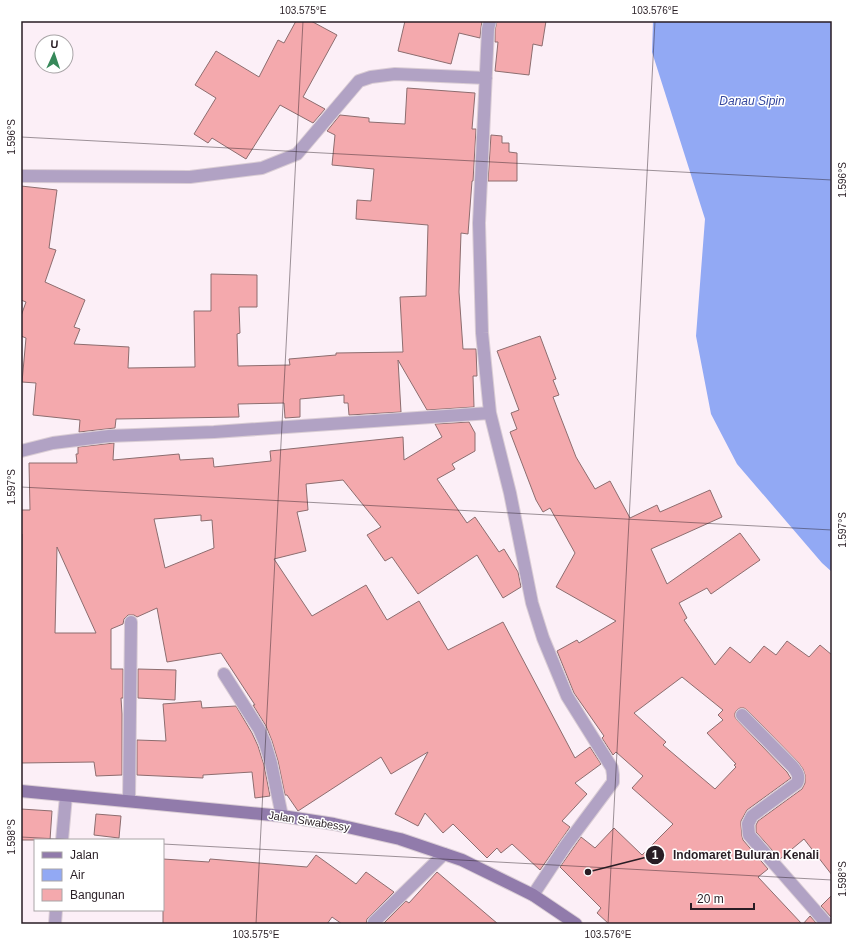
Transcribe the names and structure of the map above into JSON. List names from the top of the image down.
{
  "streets": {
    "main road": ["Jalan Siwabessy"]
  },
  "water": ["Danau Sipin"],
  "places": ["Indomaret Buluran Kenali"],
  "legend": ["Jalan", "Air", "Bangunan"],
  "scale_bar": "20 m",
  "north": "top",
  "coordinates": [
    "103.575°E",
    "103.576°E",
    "1.596°S",
    "1.597°S",
    "1.598°S"
  ]
}
